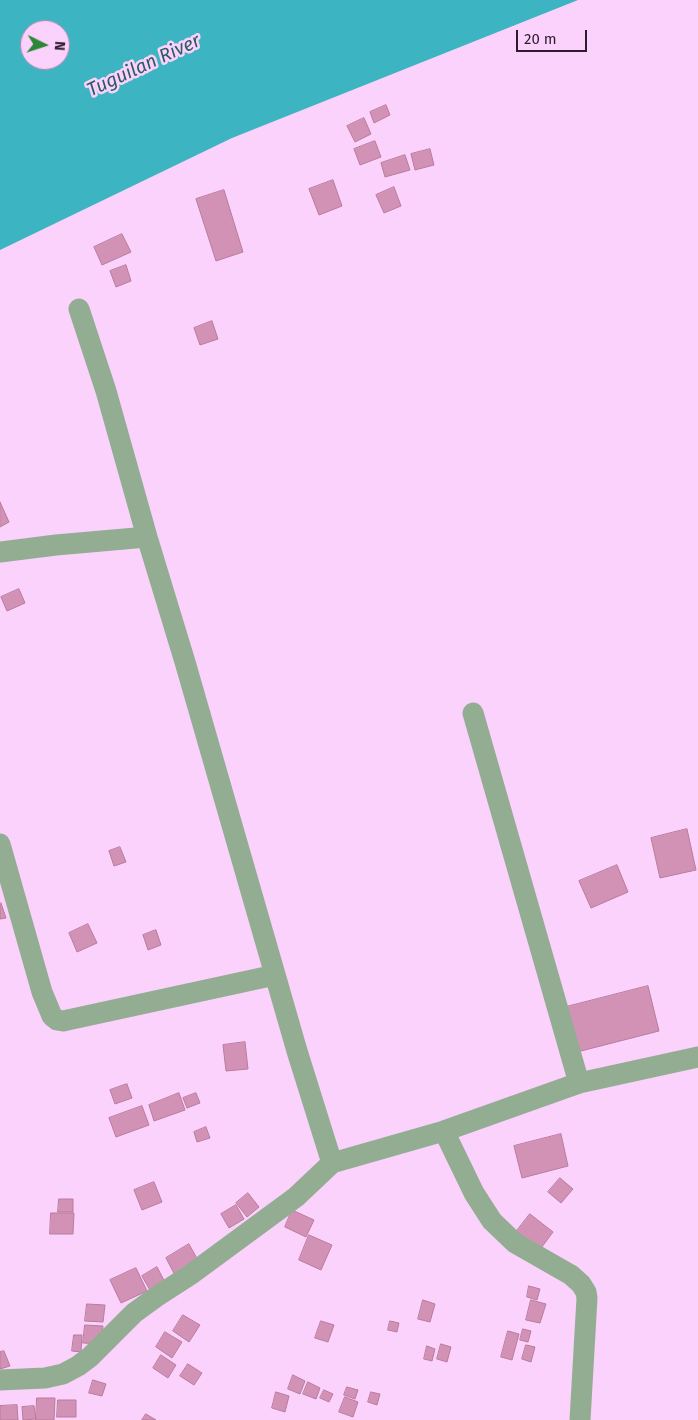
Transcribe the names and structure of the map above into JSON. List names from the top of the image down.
{
  "water": ["Tuguilan River"],
  "scale_bar": "20 m",
  "north": "right"
}
